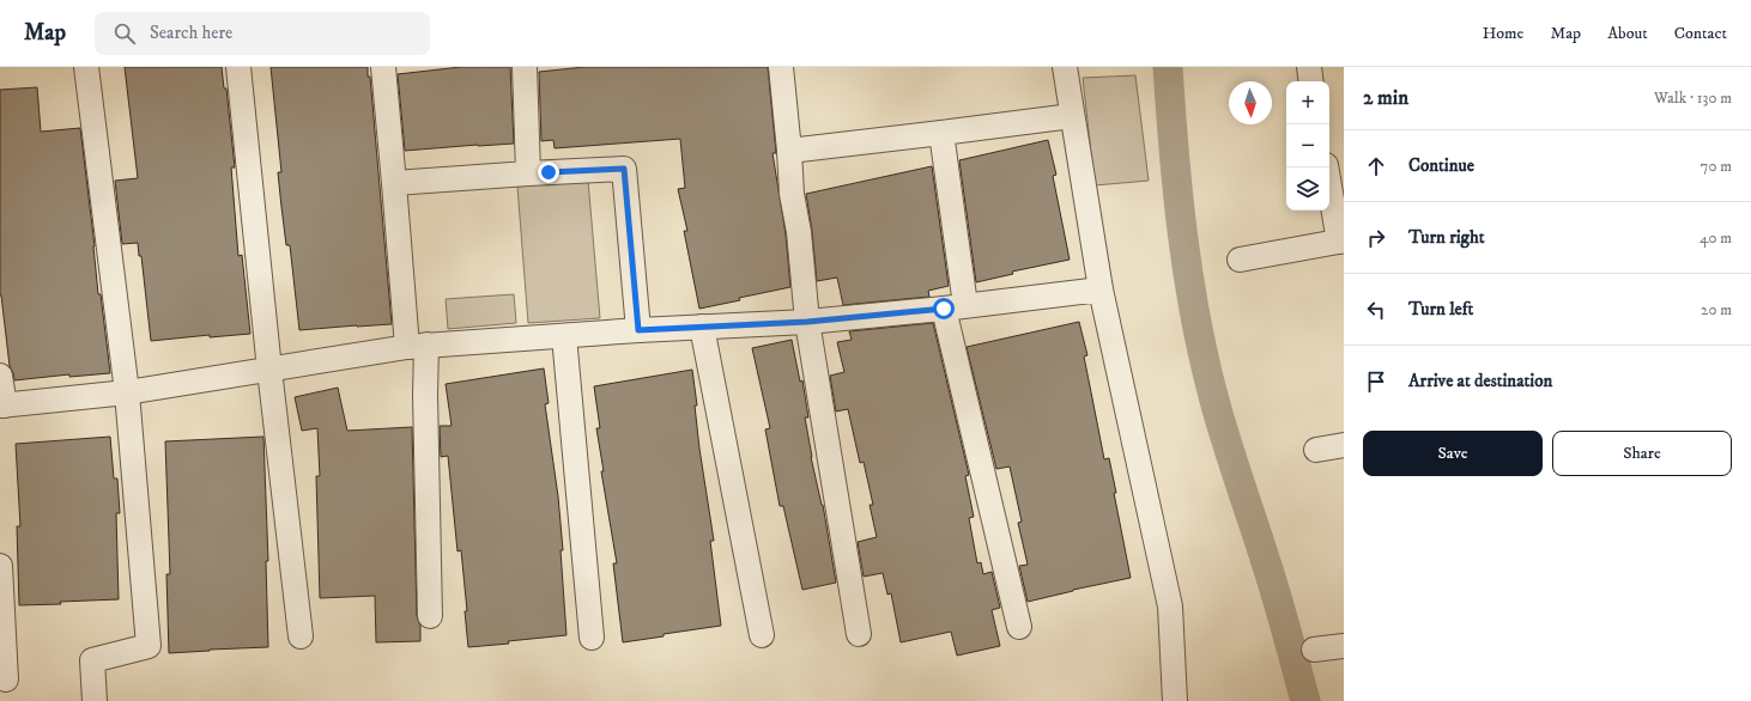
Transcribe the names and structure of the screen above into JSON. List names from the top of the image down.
{
  "north": "bottom",
  "page": {
    "header": "Map",
    "search": "Search here",
    "nav": [
      "Home",
      "Map",
      "About",
      "Contact"
    ],
    "heading": ["2 min", "Walk · 130 m"],
    "map_buttons": ["+", "−"],
    "list": [
      ["Continue", "70 m"],
      ["Turn right", "40 m"],
      ["Turn left", "20 m"],
      "Arrive at destination"
    ],
    "buttons": ["Save", "Share"]
  }
}
